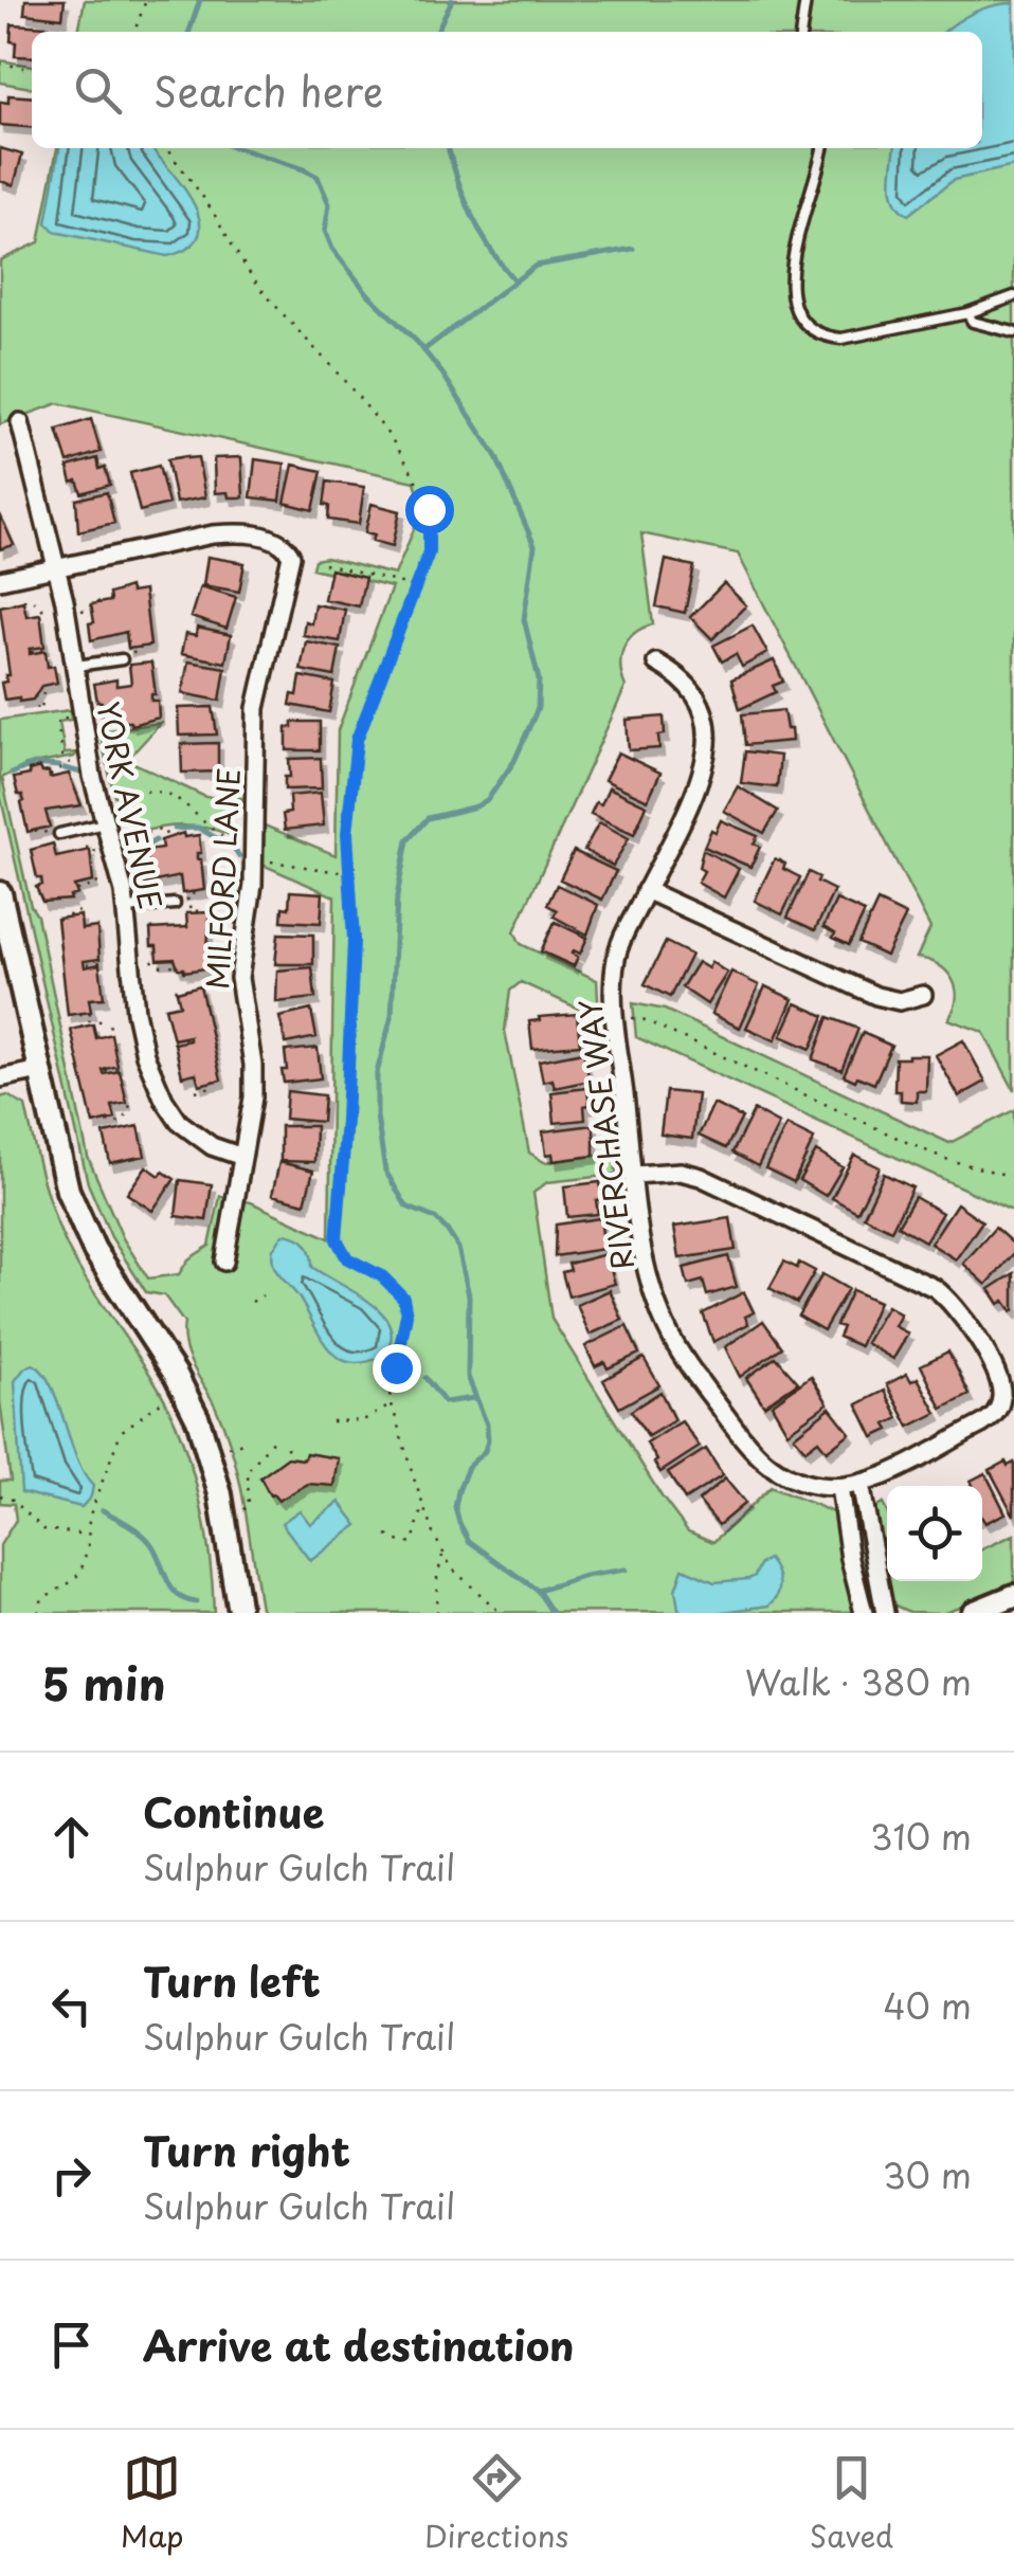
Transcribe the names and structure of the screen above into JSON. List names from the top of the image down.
{
  "streets": {
    "street": ["YORK AVENUE", "MILFORD LANE", "RIVERCHASE WAY"]
  },
  "crossings": [
    ["YORK AVENUE", "MILFORD LANE"]
  ],
  "page": {
    "search": "Search here",
    "heading": ["5 min", "Walk · 380 m"],
    "list": [
      ["Continue", "Sulphur Gulch Trail", "310 m"],
      ["Turn left", "Sulphur Gulch Trail", "40 m"],
      ["Turn right", "Sulphur Gulch Trail", "30 m"],
      "Arrive at destination"
    ],
    "nav": ["Map", "Directions", "Saved"]
  }
}
